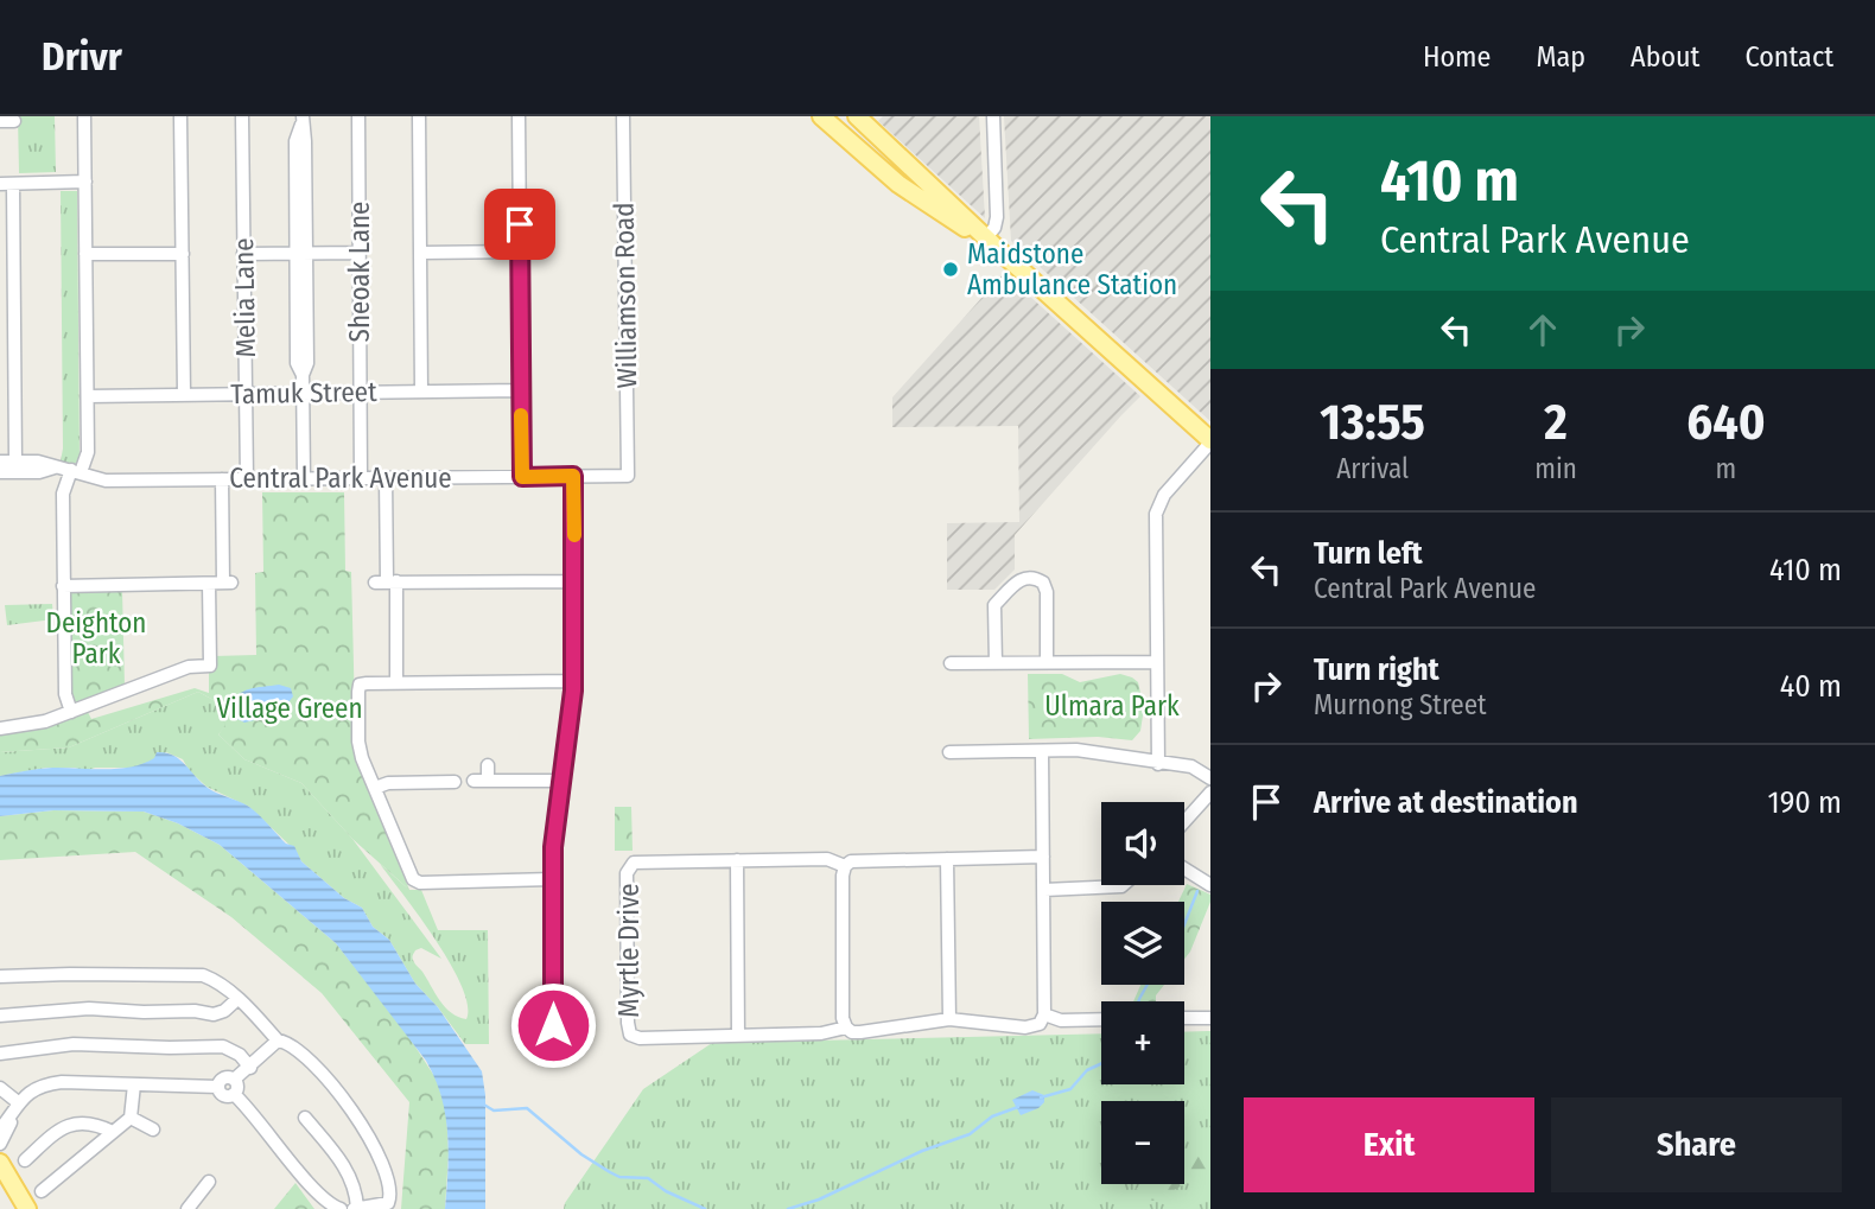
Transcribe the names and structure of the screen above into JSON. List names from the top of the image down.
{
  "streets": {
    "street": [
      "Sheoak Lane",
      "Williamson Road",
      "Melia Lane",
      "Tamuk Street",
      "Central Park Avenue",
      "Myrtle Drive"
    ]
  },
  "crossings": [
    ["Sheoak Lane", "Tamuk Street"],
    ["Sheoak Lane", "Central Park Avenue"],
    ["Williamson Road", "Central Park Avenue"],
    ["Melia Lane", "Tamuk Street"],
    ["Melia Lane", "Central Park Avenue"]
  ],
  "parks": ["Deighton Park", "Ulmara Park", "Village Green"],
  "places": ["Maidstone Ambulance Station"],
  "page": {
    "header": "Drivr",
    "nav": [
      "Home",
      "Map",
      "About",
      "Contact"
    ],
    "turn": ["410 m", "Central Park Avenue"],
    "eta": [
      "13:55",
      "Arrival",
      "2",
      "min",
      "640",
      "m"
    ],
    "list": [
      {
        "name": "Turn left",
        "note": "Central Park Avenue",
        "value": "410 m"
      },
      {
        "name": "Turn right",
        "note": "Murnong Street",
        "value": "40 m"
      },
      {
        "name": "Arrive at destination",
        "value": "190 m"
      }
    ],
    "map_buttons": ["+", "−"],
    "buttons": ["Exit", "Share"]
  }
}
